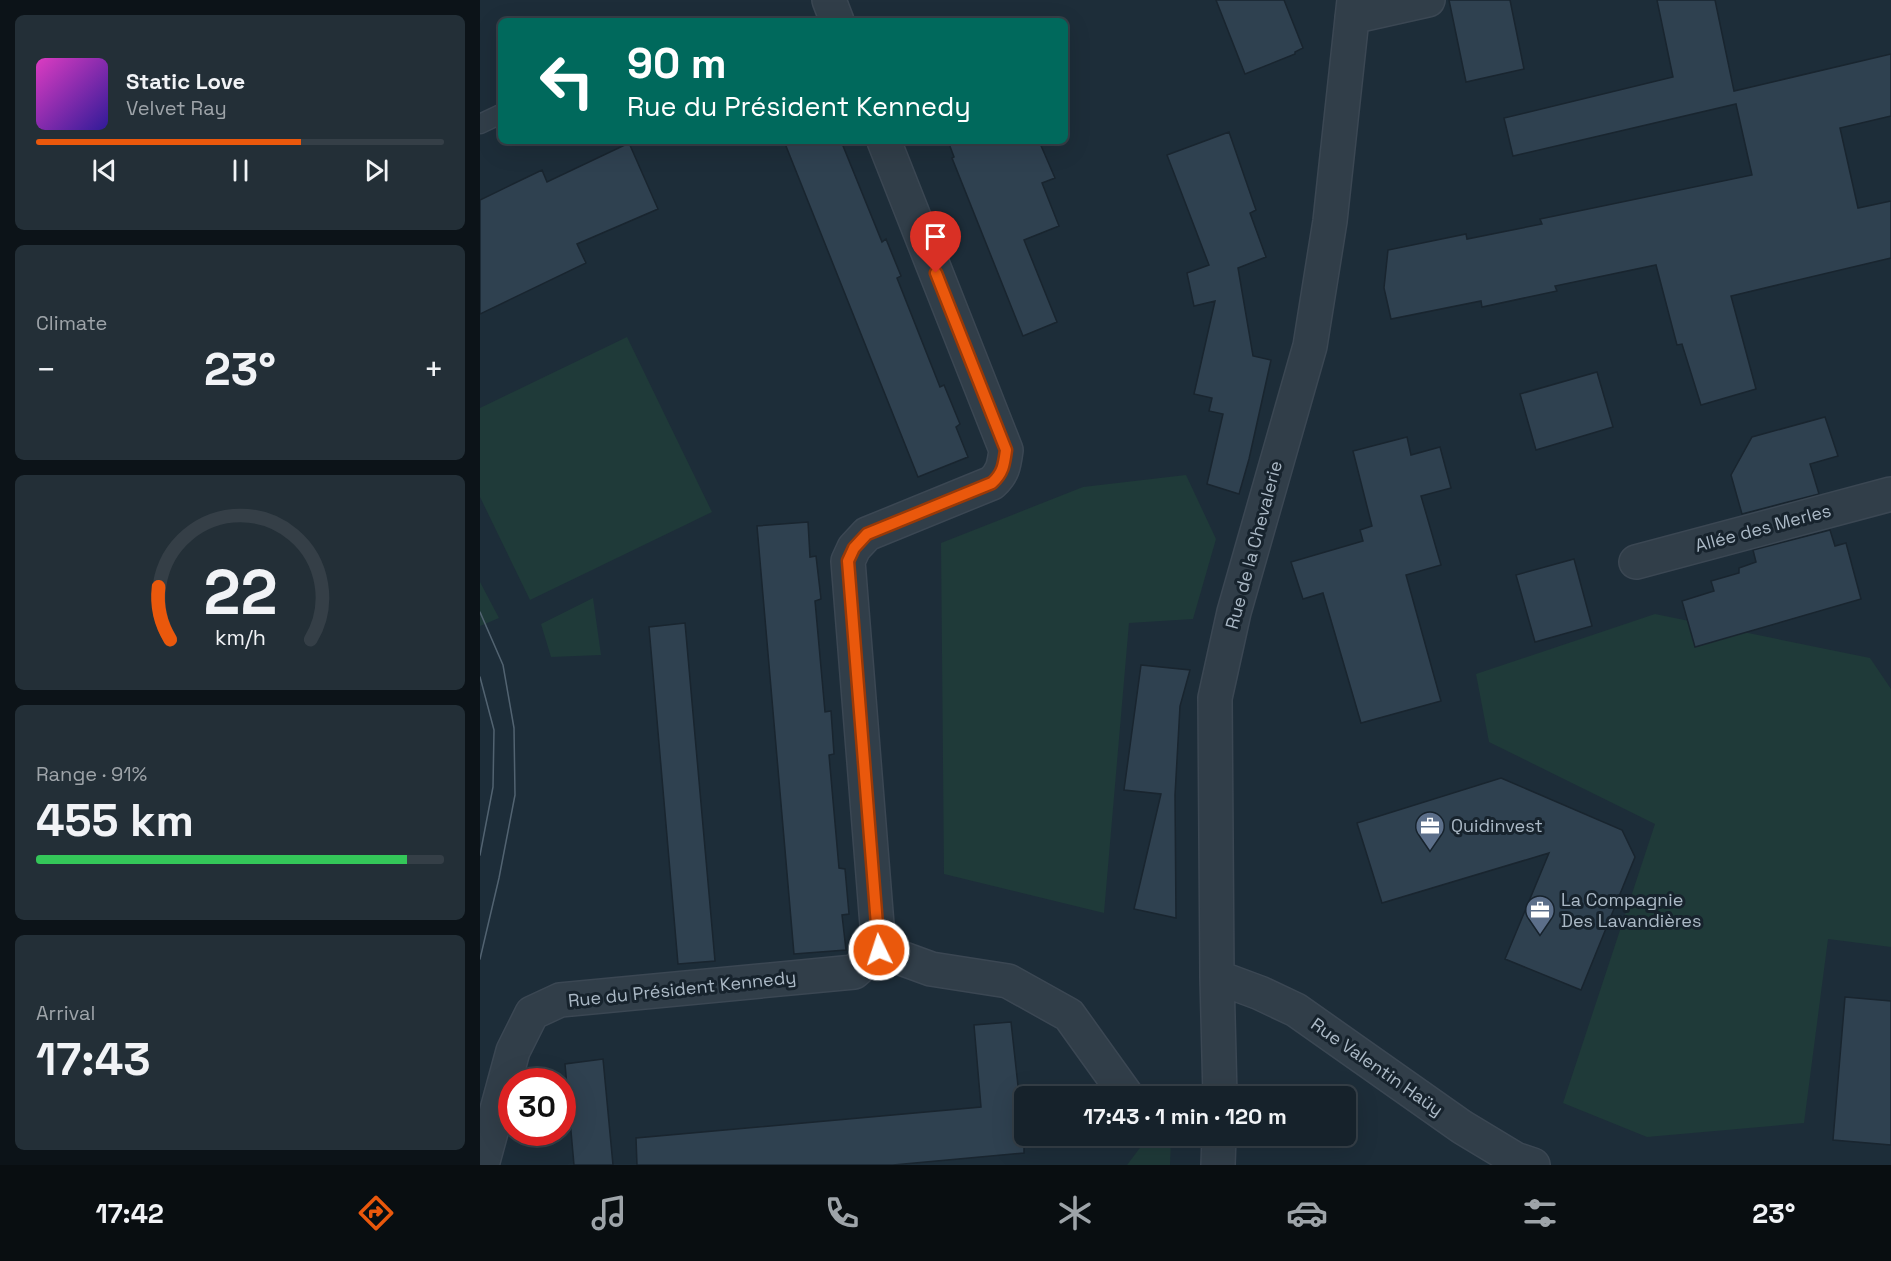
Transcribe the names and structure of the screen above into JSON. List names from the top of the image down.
{
  "streets": {
    "street": [
      "Allée des Merles",
      "Rue de la Chevalerie",
      "Rue du Président Kennedy",
      "Rue Valentin Haüy"
    ]
  },
  "crossings": [
    ["Rue de la Chevalerie", "Rue Valentin Haüy"]
  ],
  "places": {
    "office": ["Quidinvest", "La Compagnie Des Lavandières"]
  },
  "page": {
    "turn": ["90 m", "Rue du Président Kennedy"],
    "song": ["Static Love", "Velvet Ray"],
    "tile": [
      "Climate",
      ["Range · 91%", "455 km"],
      ["Arrival", "17:43"]
    ],
    "heat": ["−", "23°", "+"],
    "limit": "30",
    "trip": "17:43 · 1 min · 120 m",
    "tabs": ["17:42", "23°"],
    "gauge": ["22", "km/h"]
  }
}
